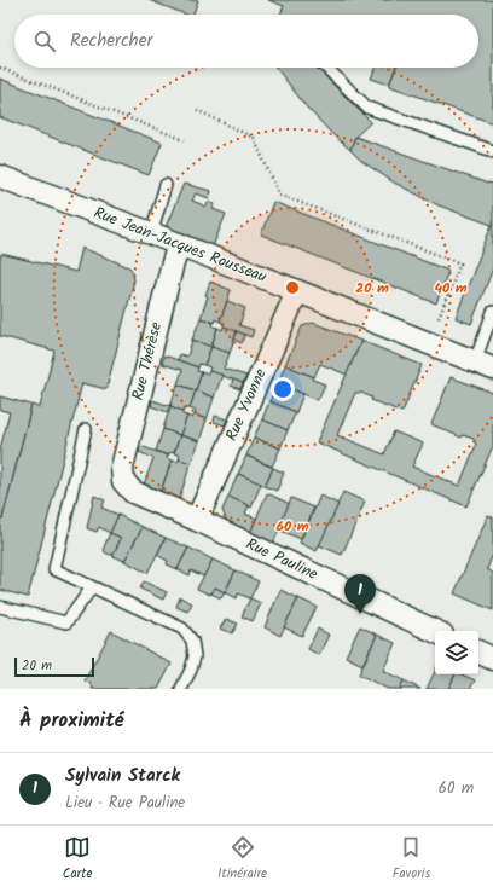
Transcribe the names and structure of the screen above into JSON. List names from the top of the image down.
{
  "streets": {
    "street": [
      "Rue Jean-Jacques Rousseau",
      "Rue Thérèse",
      "Rue Yvonne",
      "Rue Pauline"
    ]
  },
  "crossings": [
    ["Rue Jean-Jacques Rousseau", "Rue Thérèse"],
    ["Rue Jean-Jacques Rousseau", "Rue Yvonne"],
    ["Rue Thérèse", "Rue Pauline"],
    ["Rue Yvonne", "Rue Pauline"]
  ],
  "scale_bar": "20 m",
  "page": {
    "search": "Rechercher",
    "pins": "1",
    "scale": "20 m",
    "heading": "À proximité",
    "list": [
      {
        "mark": "1",
        "name": "Sylvain Starck",
        "note": "Lieu · Rue Pauline",
        "value": "60 m"
      }
    ],
    "nav": ["Carte", "Itinéraire", "Favoris"]
  },
  "rings": ["20 m", "40 m", "60 m"]
}
